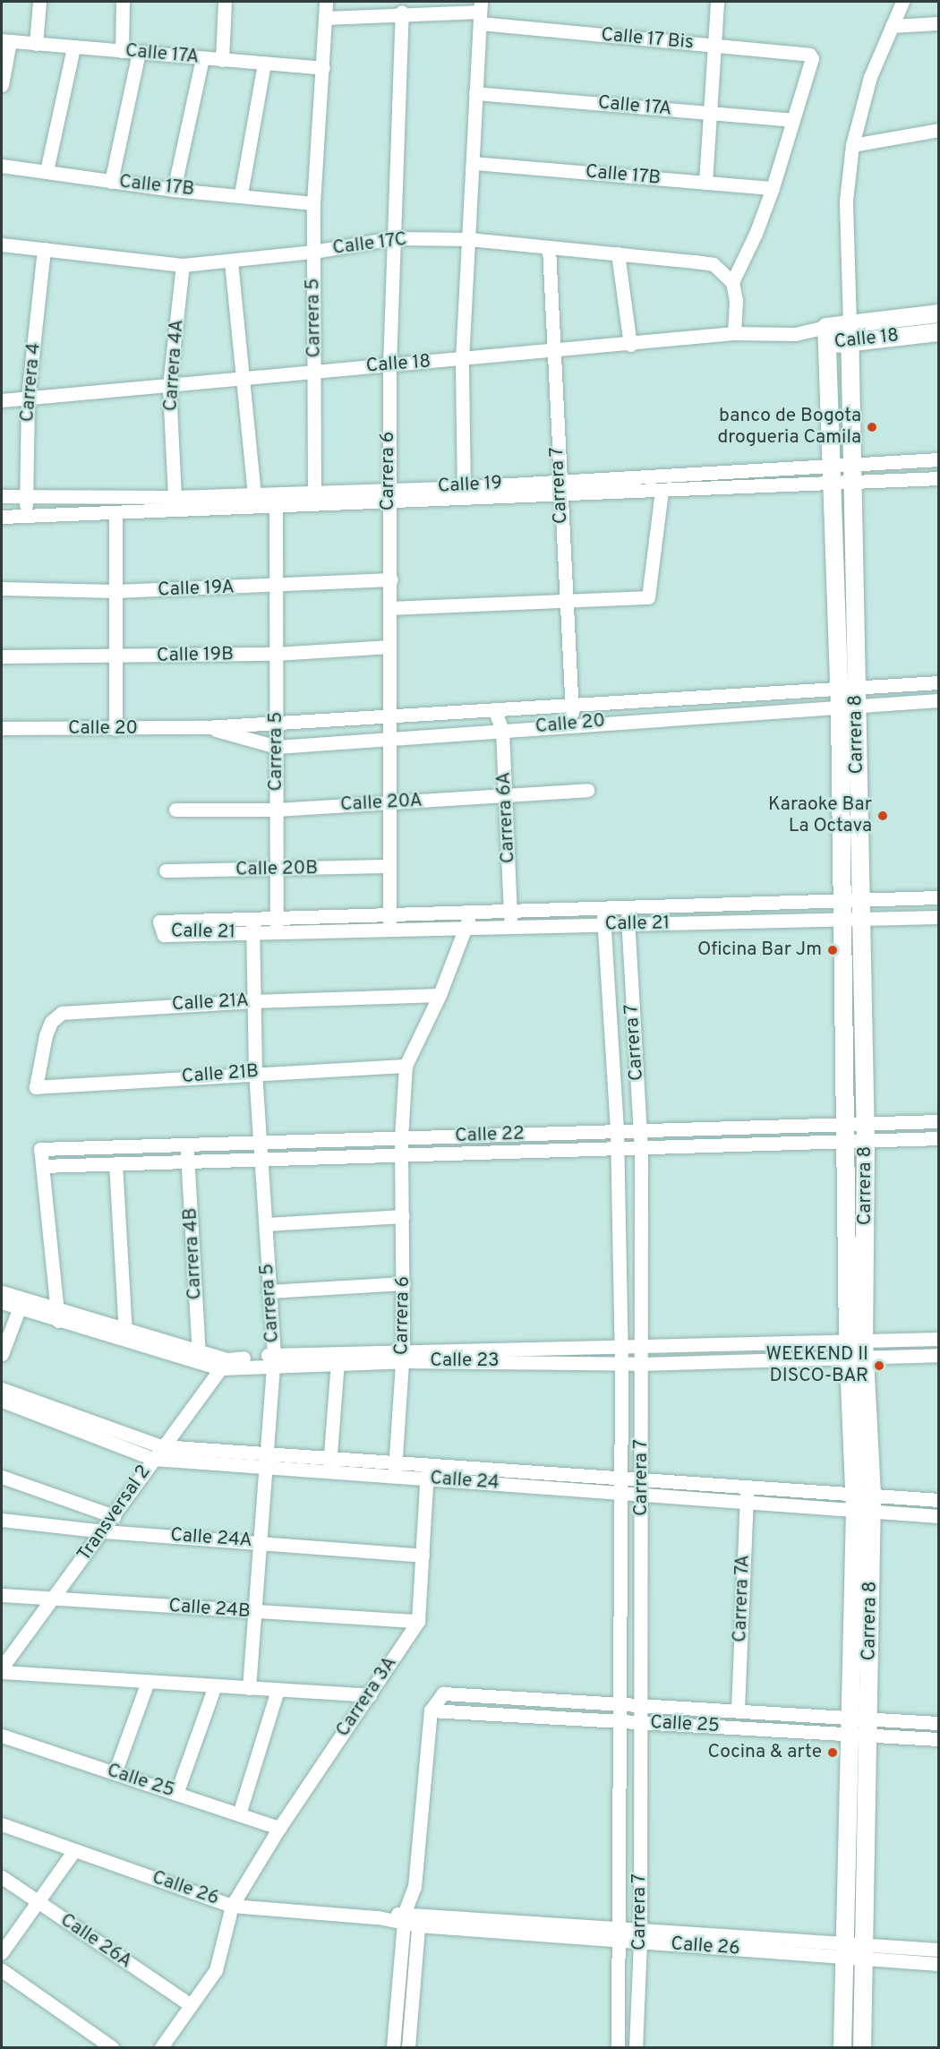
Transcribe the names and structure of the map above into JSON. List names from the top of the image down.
{
  "streets": {
    "street": [
      "Calle 17 Bis",
      "Calle 17A",
      "Calle 17B",
      "Calle 17C",
      "Carrera 5",
      "Calle 18",
      "Carrera 4A",
      "Carrera 4",
      "Carrera 6",
      "Calle 19",
      "Carrera 7",
      "Calle 19A",
      "Calle 19B",
      "Calle 20",
      "Carrera 8",
      "Calle 20A",
      "Carrera 6A",
      "Calle 20B",
      "Calle 21",
      "Calle 21A",
      "Calle 21B",
      "Calle 22",
      "Carrera 4B",
      "Calle 23",
      "Calle 24",
      "Transversal 2",
      "Calle 24A",
      "Carrera 7A",
      "Calle 24B",
      "Carrera 3A",
      "Calle 25",
      "Calle 26",
      "Calle 26A"
    ]
  },
  "crossings": [
    ["Calle 17 Bis", "Calle 17A"],
    ["Calle 17A", "Carrera 5"],
    ["Calle 17B", "Carrera 5"],
    ["Calle 17C", "Carrera 5"],
    ["Calle 17C", "Carrera 4A"],
    ["Calle 17C", "Carrera 4"],
    ["Calle 17C", "Carrera 6"],
    ["Calle 17C", "Carrera 7"],
    ["Carrera 5", "Calle 18"],
    ["Carrera 5", "Calle 19"],
    ["Carrera 5", "Calle 19A"],
    ["Carrera 5", "Calle 19B"],
    ["Carrera 5", "Calle 20"],
    ["Carrera 5", "Calle 20A"],
    ["Carrera 5", "Calle 20B"],
    ["Carrera 5", "Calle 21"],
    ["Carrera 5", "Calle 21A"],
    ["Carrera 5", "Calle 21B"],
    ["Carrera 5", "Calle 22"],
    ["Carrera 5", "Calle 23"],
    ["Carrera 5", "Calle 24"],
    ["Carrera 5", "Calle 24A"],
    ["Carrera 5", "Calle 24B"],
    ["Calle 18", "Carrera 4A"],
    ["Calle 18", "Carrera 4"],
    ["Calle 18", "Carrera 6"],
    ["Calle 18", "Carrera 7"],
    ["Calle 18", "Carrera 8"],
    ["Carrera 4A", "Calle 19"],
    ["Carrera 4", "Calle 19"],
    ["Carrera 6", "Calle 19"],
    ["Carrera 6", "Calle 19A"],
    ["Carrera 6", "Calle 19B"],
    ["Carrera 6", "Calle 20"],
    ["Carrera 6", "Calle 20A"],
    ["Carrera 6", "Calle 20B"],
    ["Carrera 6", "Calle 21"],
    ["Carrera 6", "Calle 21B"],
    ["Carrera 6", "Calle 22"],
    ["Carrera 6", "Calle 23"],
    ["Carrera 6", "Calle 24"],
    ["Calle 19", "Carrera 7"],
    ["Calle 19", "Carrera 8"],
    ["Carrera 7", "Calle 20"],
    ["Carrera 7", "Calle 21"],
    ["Carrera 7", "Calle 22"],
    ["Carrera 7", "Calle 23"],
    ["Carrera 7", "Calle 24"],
    ["Carrera 7", "Calle 25"],
    ["Carrera 7", "Calle 26"],
    ["Calle 20", "Carrera 8"],
    ["Calle 20", "Carrera 6A"],
    ["Carrera 8", "Calle 21"],
    ["Carrera 8", "Calle 22"],
    ["Carrera 8", "Calle 23"],
    ["Carrera 8", "Calle 24"],
    ["Carrera 8", "Calle 25"],
    ["Carrera 8", "Calle 26"],
    ["Calle 20A", "Carrera 6A"],
    ["Carrera 6A", "Calle 21"],
    ["Calle 21A", "Calle 21B"],
    ["Calle 22", "Carrera 4B"],
    ["Carrera 4B", "Calle 23"],
    ["Calle 23", "Transversal 2"],
    ["Calle 24", "Transversal 2"],
    ["Calle 24", "Carrera 7A"],
    ["Calle 24", "Carrera 3A"],
    ["Transversal 2", "Calle 24A"],
    ["Transversal 2", "Calle 24B"],
    ["Calle 24A", "Carrera 3A"],
    ["Carrera 7A", "Calle 25"],
    ["Calle 24B", "Carrera 3A"],
    ["Carrera 3A", "Calle 25"],
    ["Carrera 3A", "Calle 26"],
    ["Carrera 3A", "Calle 26A"]
  ],
  "places": [
    "banco de Bogota drogueria Camila",
    "Karaoke Bar La Octava",
    "Oficina Bar Jm",
    "WEEKEND II DISCO-BAR",
    "Cocina & arte"
  ]
}
